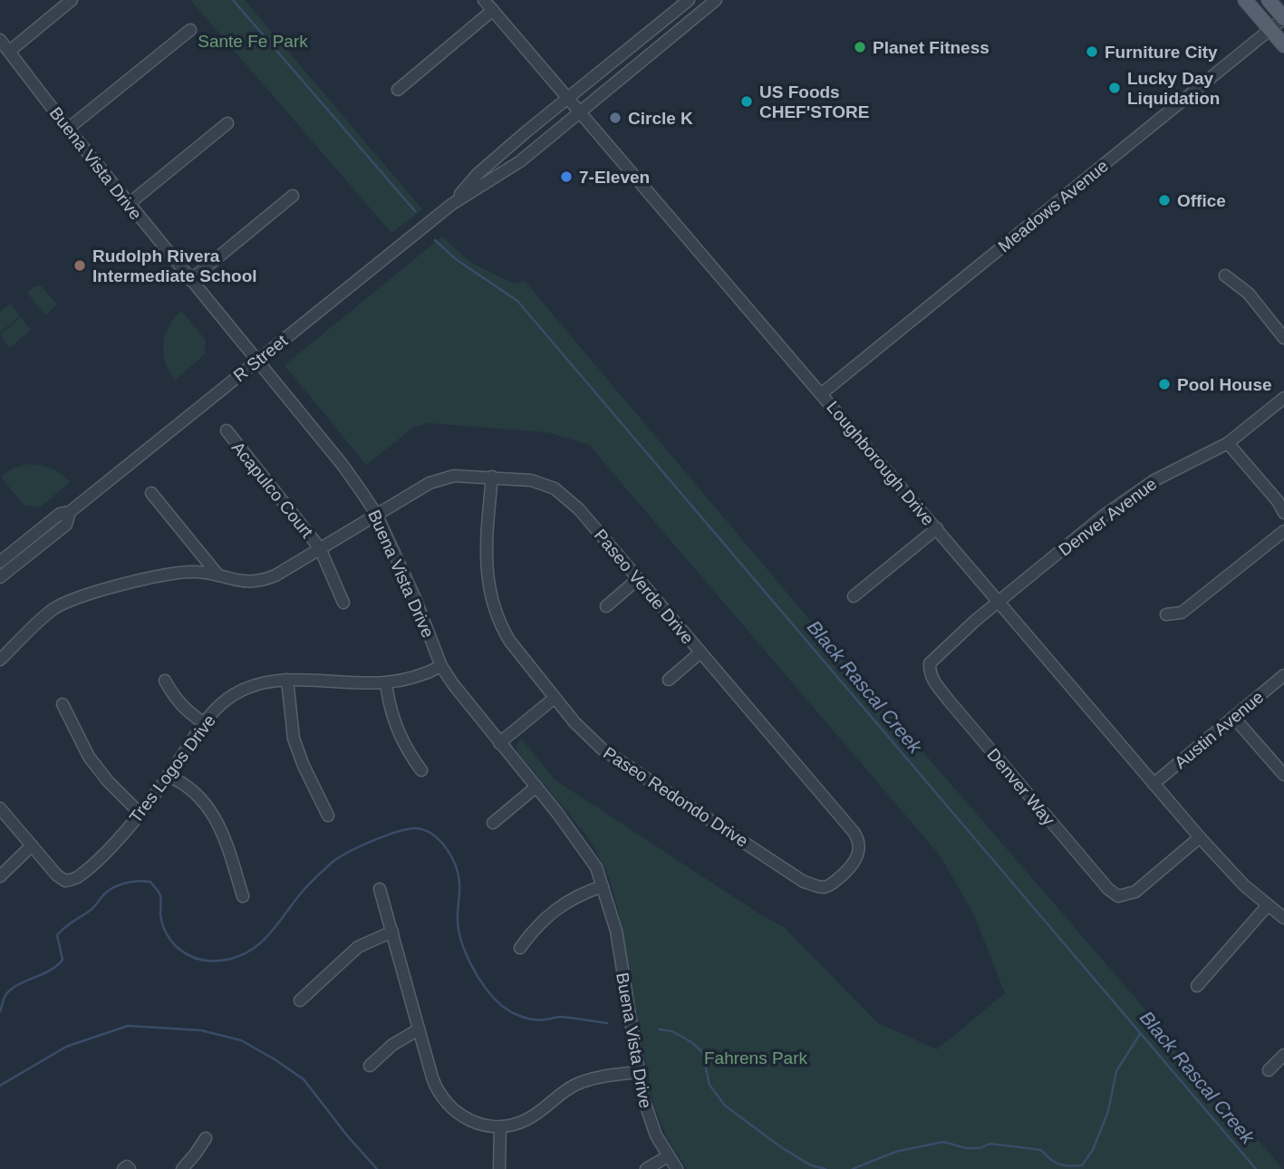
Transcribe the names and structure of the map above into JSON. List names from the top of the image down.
{
  "streets": {
    "street": [
      "Buena Vista Drive",
      "Meadows Avenue",
      "R Street",
      "Loughborough Drive",
      "Acapulco Court",
      "Denver Avenue",
      "Paseo Verde Drive",
      "Austin Avenue",
      "Tres Logos Drive",
      "Denver Way",
      "Paseo Redondo Drive"
    ]
  },
  "crossings": [
    ["Buena Vista Drive", "R Street"],
    ["Buena Vista Drive", "Paseo Verde Drive"],
    ["Buena Vista Drive", "Tres Logos Drive"],
    ["Meadows Avenue", "Loughborough Drive"],
    ["R Street", "Loughborough Drive"],
    ["Loughborough Drive", "Denver Avenue"],
    ["Loughborough Drive", "Austin Avenue"],
    ["Loughborough Drive", "Denver Way"],
    ["Acapulco Court", "Paseo Verde Drive"],
    ["Denver Avenue", "Denver Way"],
    ["Paseo Verde Drive", "Paseo Redondo Drive"]
  ],
  "water": ["Black Rascal Creek"],
  "parks": ["Sante Fe Park", "Fahrens Park"],
  "places": [
    "Planet Fitness",
    "Furniture City",
    "Lucky Day Liquidation",
    "US Foods CHEF'STORE",
    "Circle K",
    "7-Eleven",
    "Office",
    "Rudolph Rivera Intermediate School",
    "Pool House"
  ]
}
